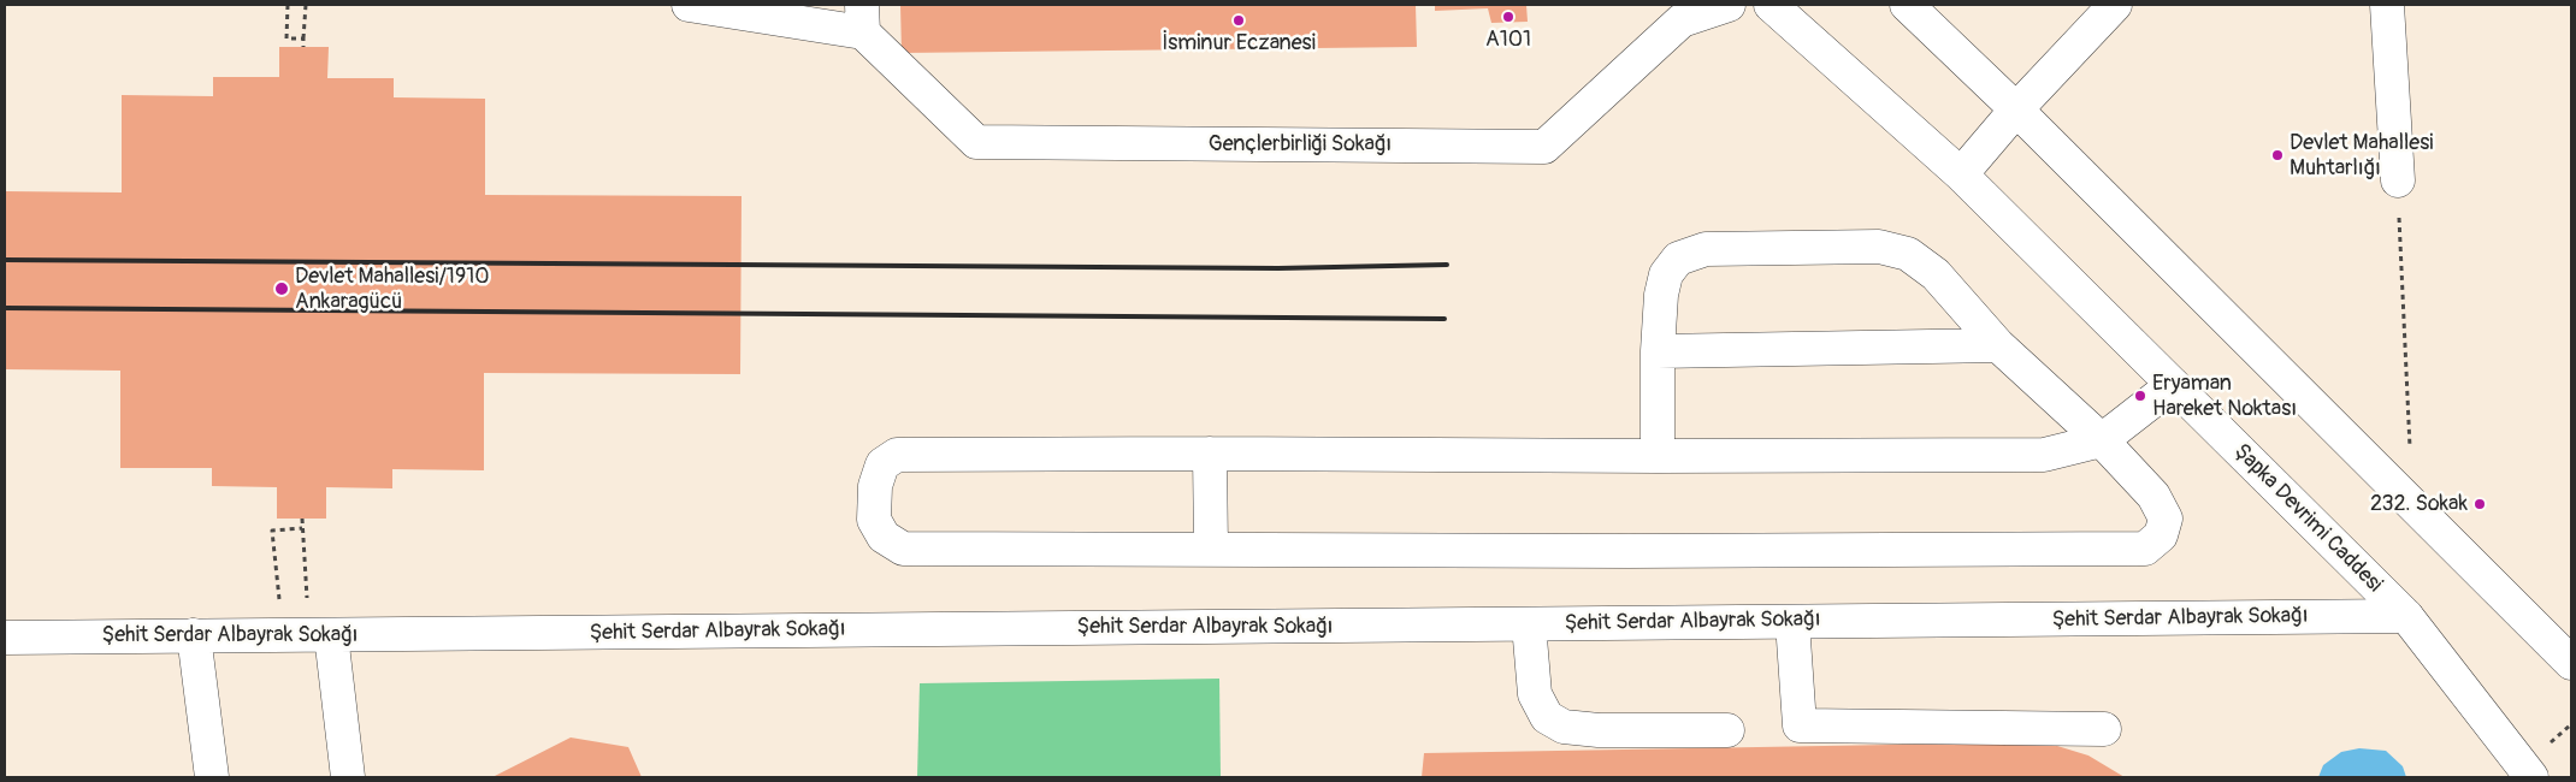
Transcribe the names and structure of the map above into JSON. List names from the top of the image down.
{
  "streets": {
    "street": ["Gençlerbirliği Sokağı", "Şapka Devrimi Caddesi", "Şehit Serdar Albayrak Sokağı"]
  },
  "crossings": [
    ["Şapka Devrimi Caddesi", "Şehit Serdar Albayrak Sokağı"]
  ],
  "places": [
    "A101",
    "İsminur Eczanesi",
    "Devlet Mahallesi Muhtarlığı",
    "Devlet Mahallesi/1910 Ankaragücü",
    "Eryaman Hareket Noktası",
    "232. Sokak"
  ]
}
